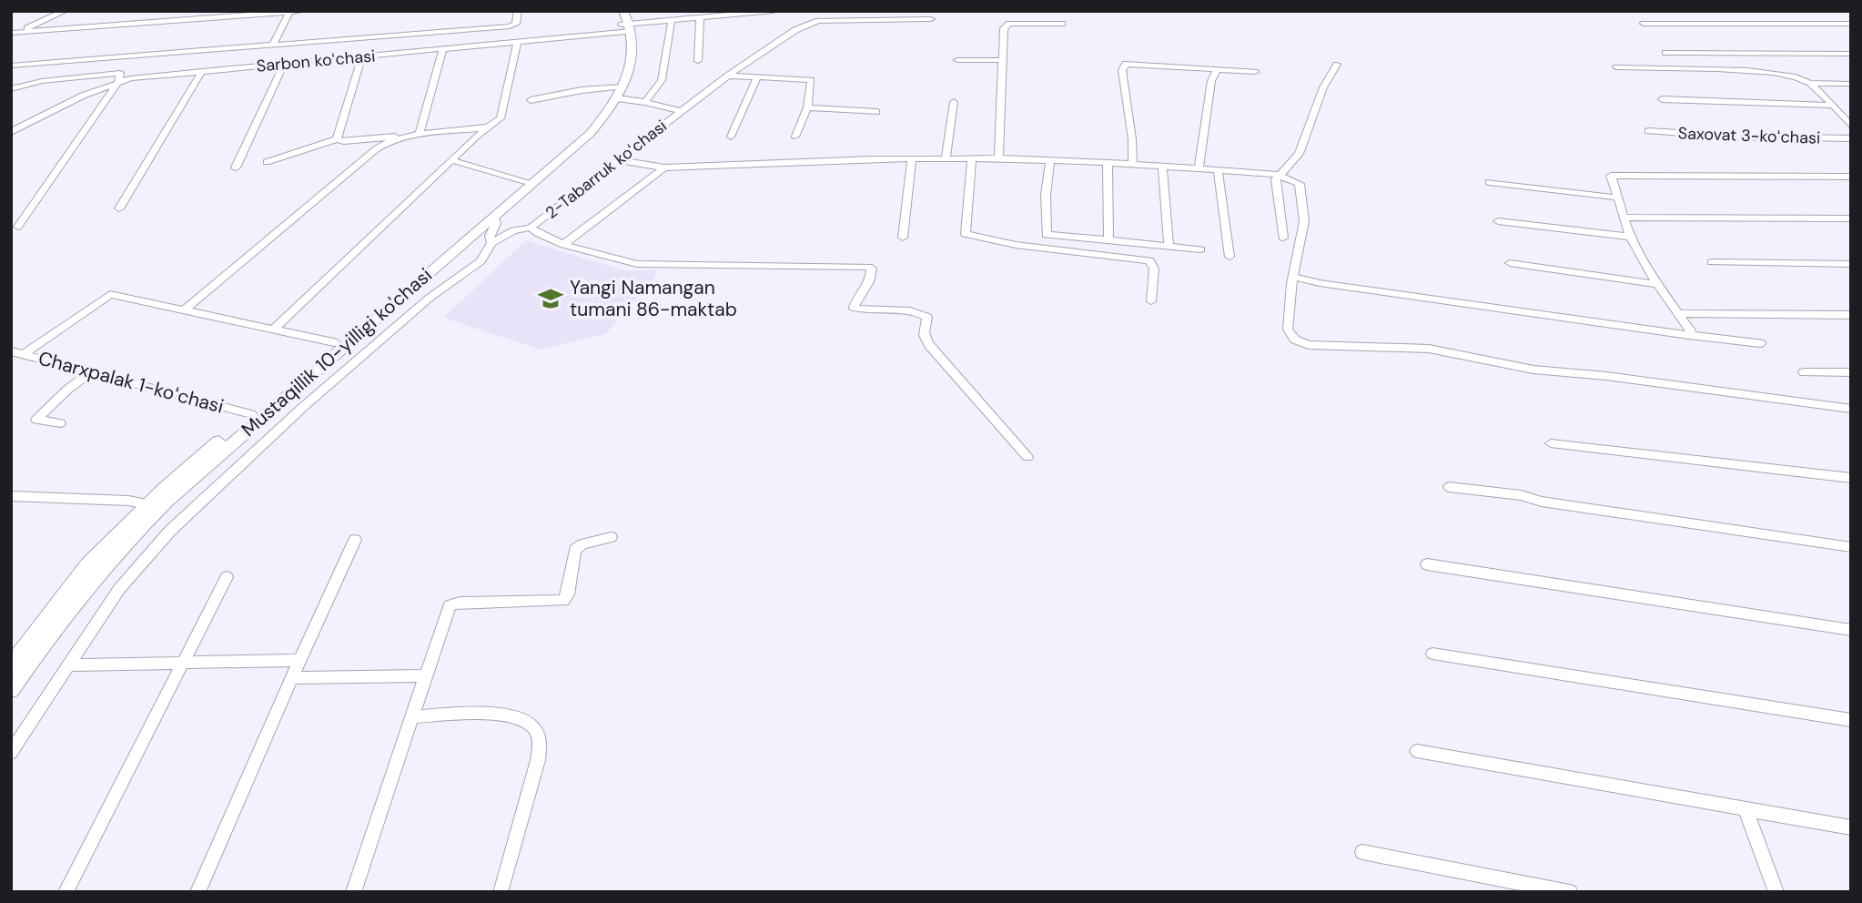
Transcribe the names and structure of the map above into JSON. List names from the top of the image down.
{
  "streets": {
    "main road": ["Mustaqillik 10-yilligi ko'chasi"],
    "street": [
      "Sarbon koʻchasi",
      "Saxovat 3-koʻchasi",
      "2-Tabarruk koʻchasi",
      "Charxpalak 1-koʻchasi"
    ]
  },
  "crossings": [
    ["Sarbon koʻchasi", "2-Tabarruk koʻchasi"],
    ["Sarbon koʻchasi", "Mustaqillik 10-yilligi ko'chasi"],
    ["2-Tabarruk koʻchasi", "Mustaqillik 10-yilligi ko'chasi"],
    ["Mustaqillik 10-yilligi ko'chasi", "Charxpalak 1-koʻchasi"]
  ],
  "places": {
    "school or university": ["Yangi Namangan tumani 86-maktab"]
  }
}
